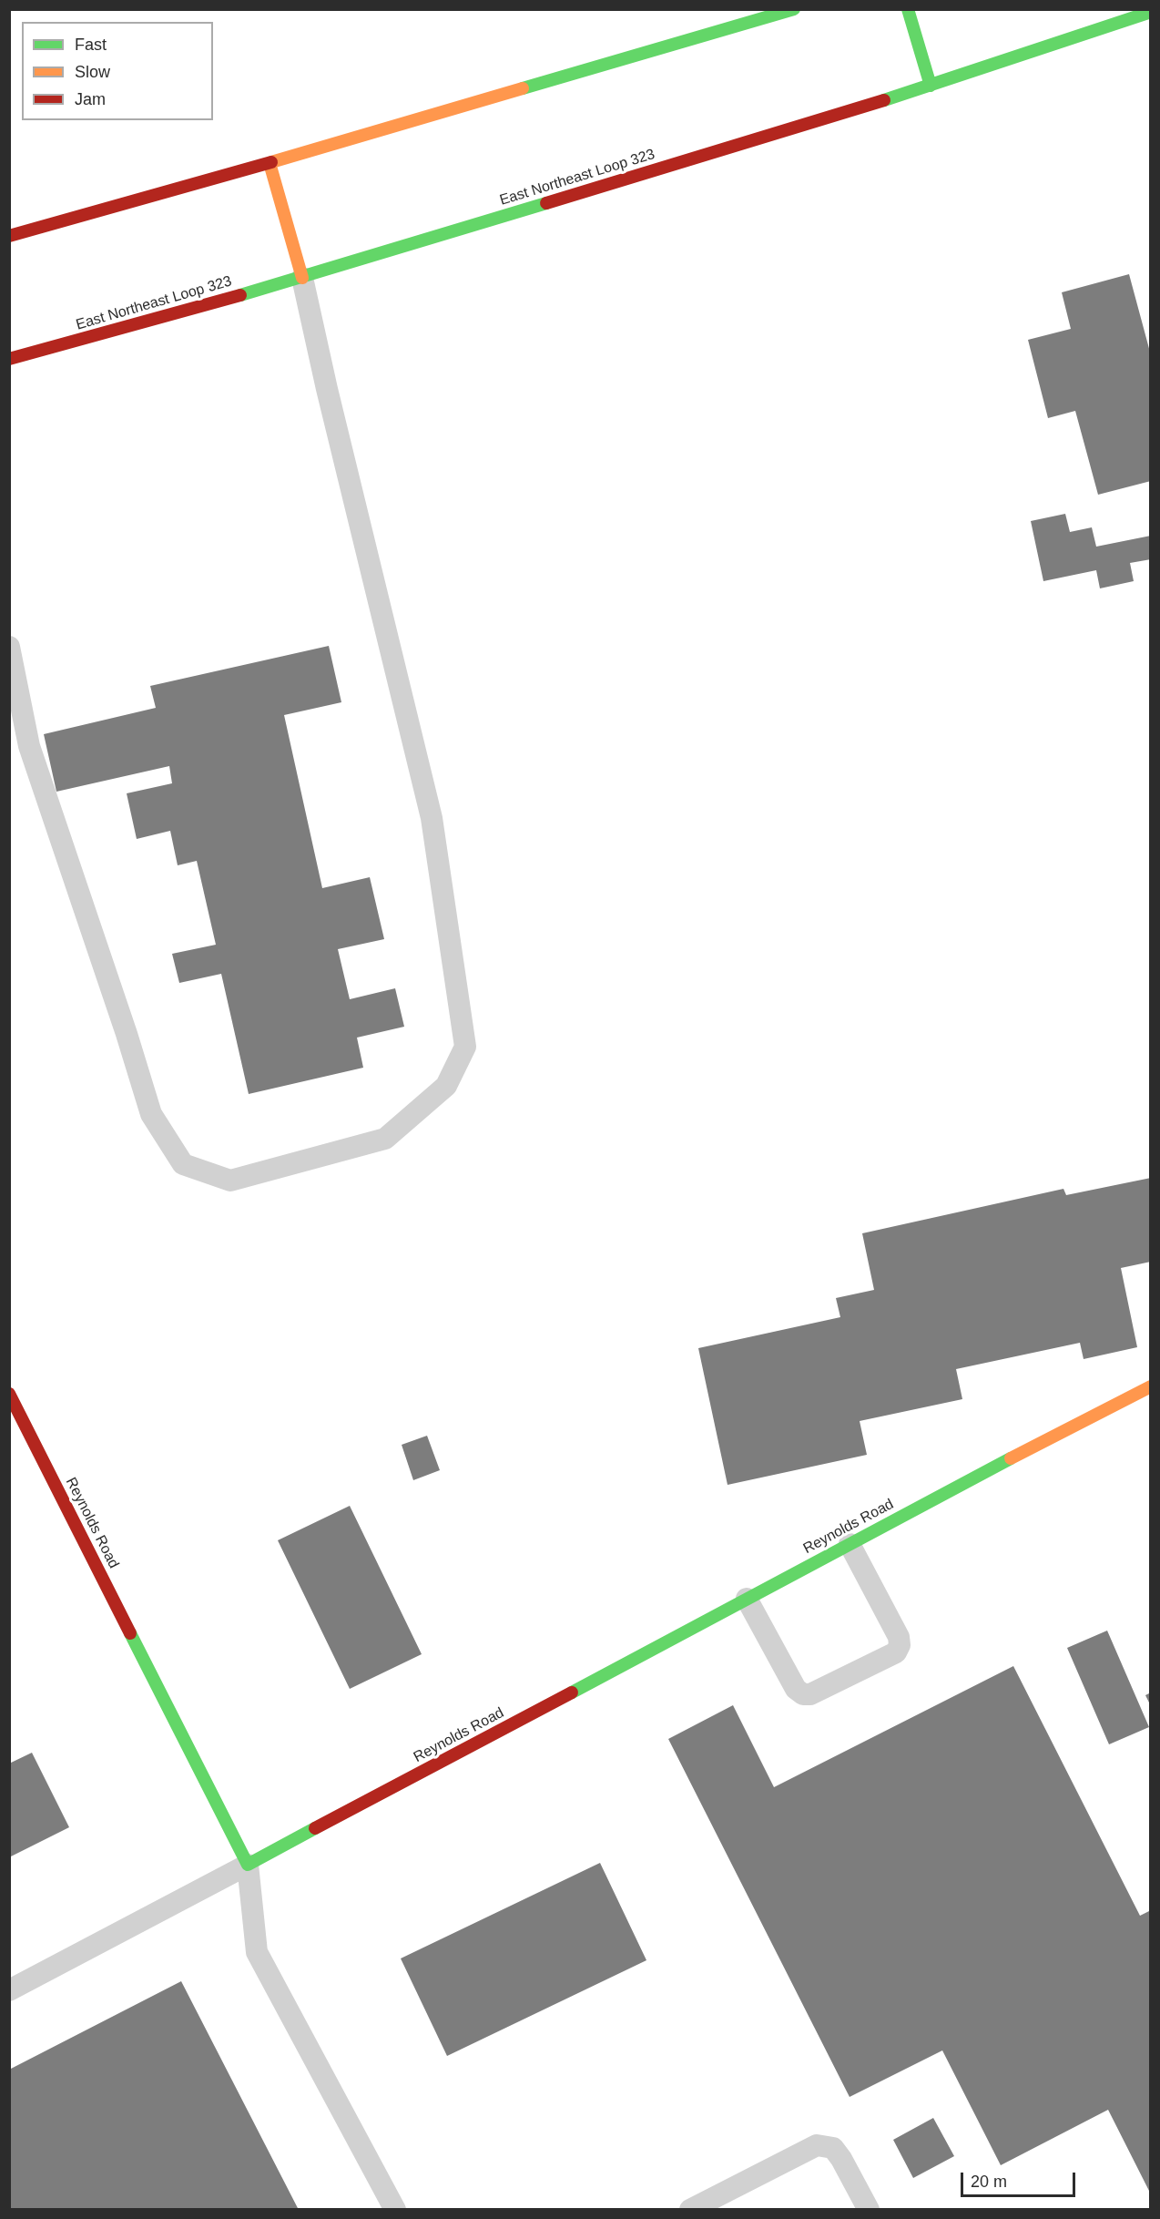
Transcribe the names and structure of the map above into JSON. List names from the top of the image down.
{
  "streets": {
    "main road": ["East Northeast Loop 323", "Reynolds Road"]
  },
  "legend": ["Fast", "Slow", "Jam"],
  "scale_bar": "20 m"
}
